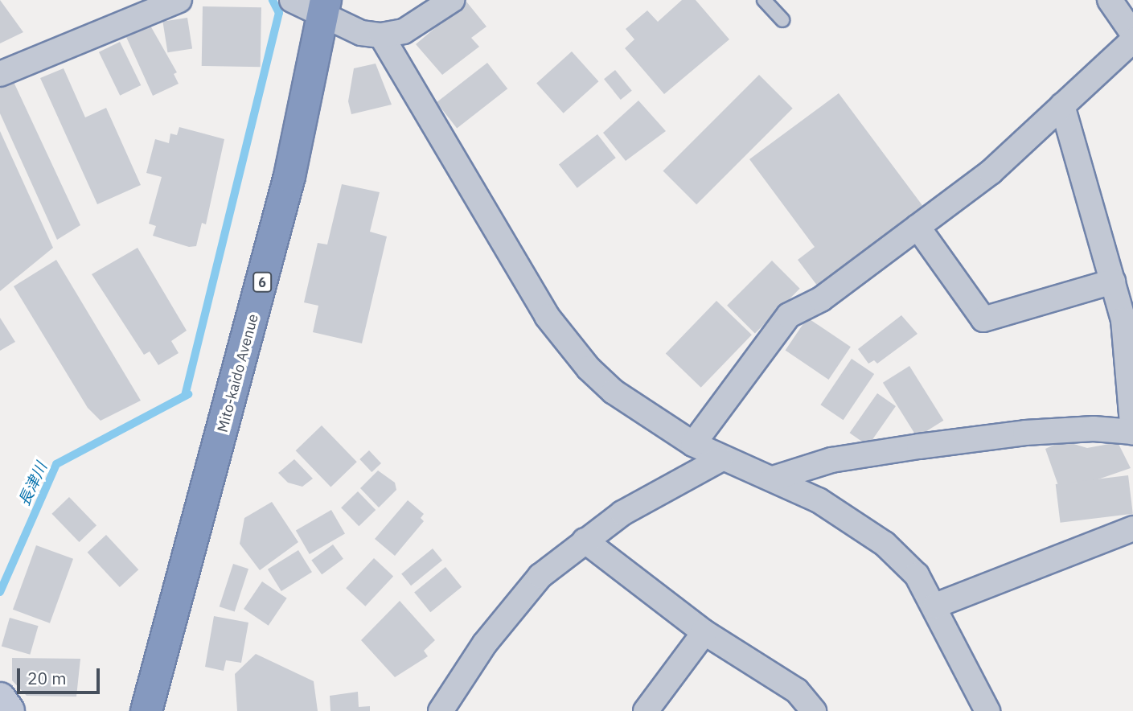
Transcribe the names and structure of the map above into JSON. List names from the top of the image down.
{
  "streets": {
    "highway": ["6", "Mito-kaido Avenue"]
  },
  "water": ["長津川"],
  "scale_bar": "20 m"
}
